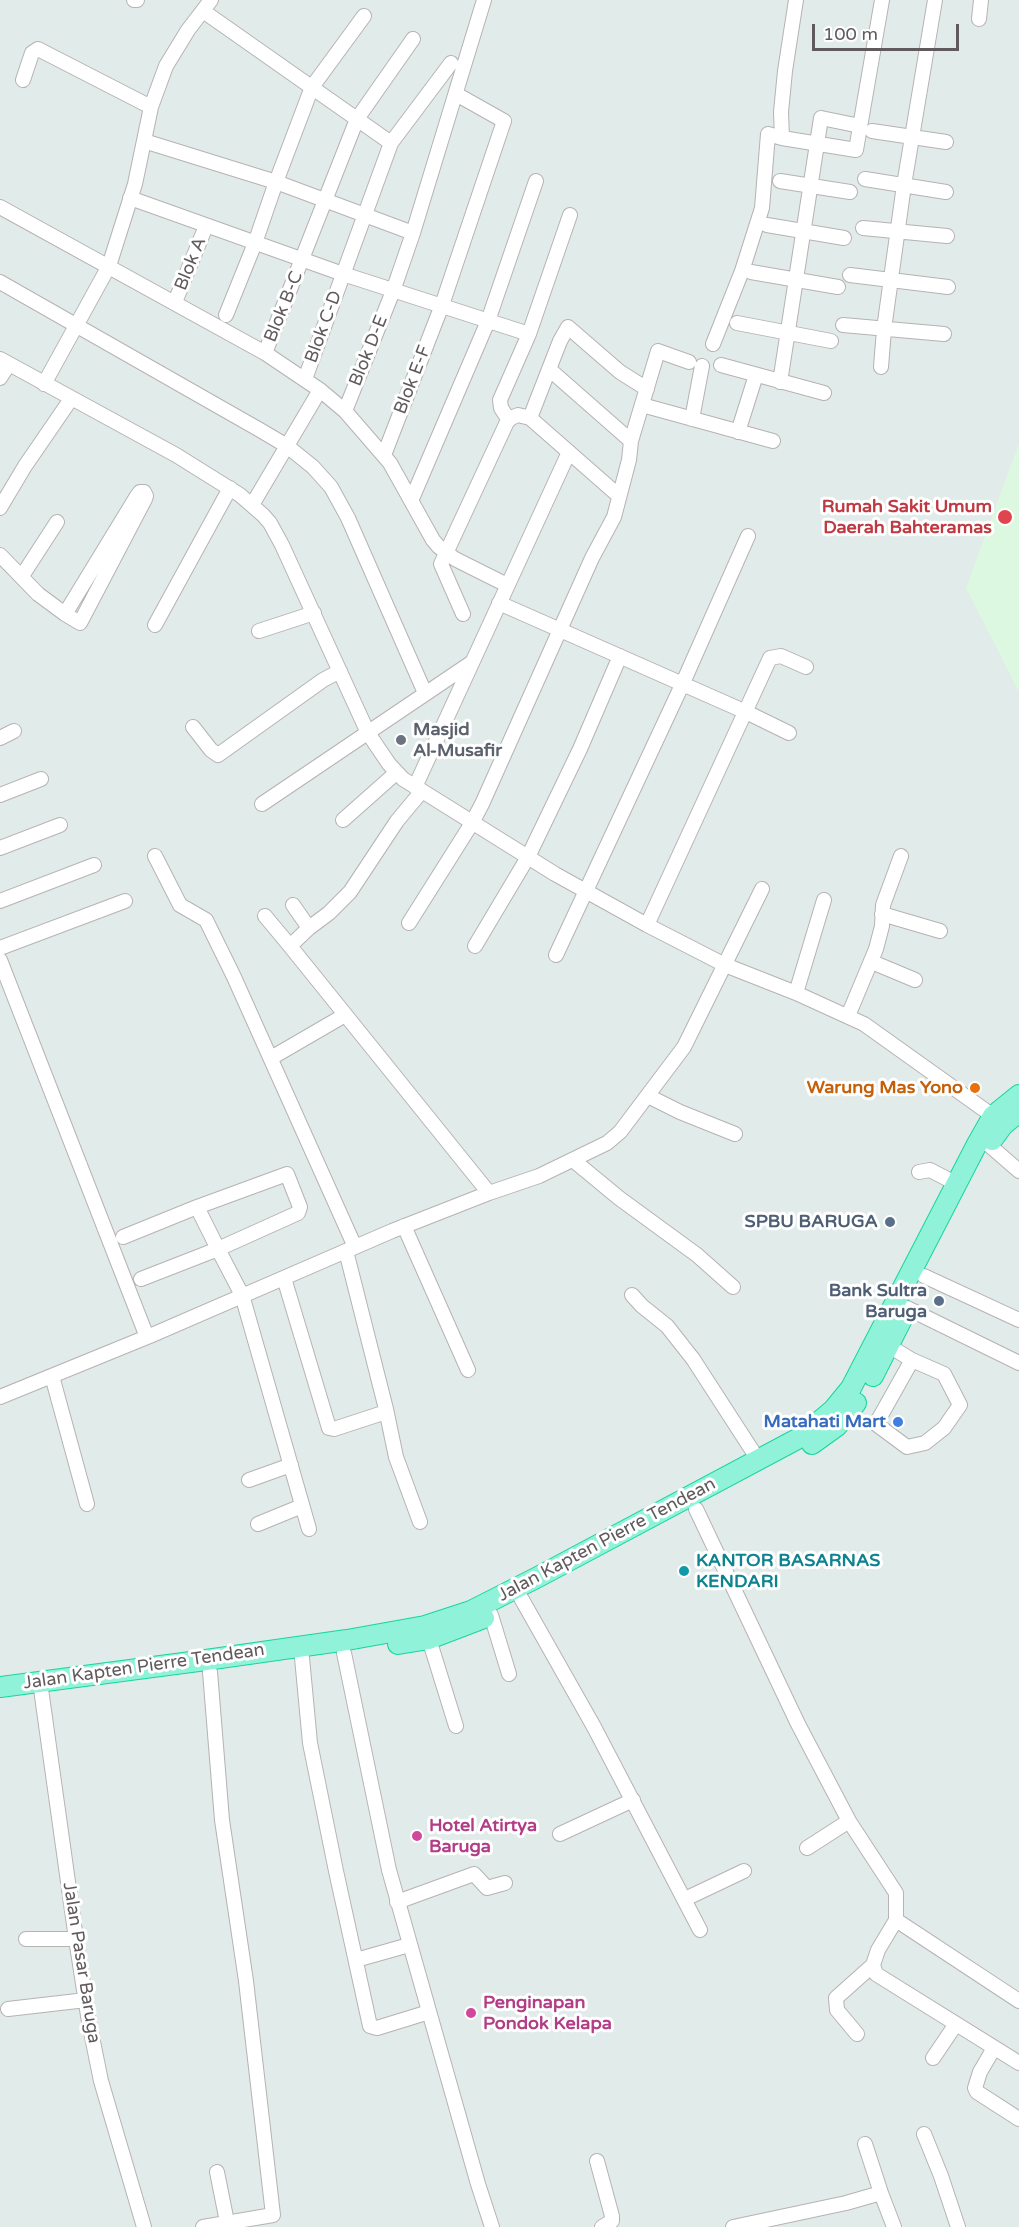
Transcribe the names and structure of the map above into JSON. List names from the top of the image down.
{
  "streets": {
    "highway": ["Jalan Kapten Pierre Tendean"],
    "street": [
      "Blok A",
      "Blok B-C",
      "Blok C-D",
      "Blok D-E",
      "Blok E-F",
      "Jalan Pasar Baruga"
    ]
  },
  "crossings": [
    ["Blok D-E", "Blok E-F"],
    ["Jalan Kapten Pierre Tendean", "Jalan Pasar Baruga"]
  ],
  "places": [
    "Rumah Sakit Umum Daerah Bahteramas",
    "Masjid Al-Musafir",
    "Warung Mas Yono",
    "SPBU BARUGA",
    "Bank Sultra Baruga",
    "Matahati Mart",
    "KANTOR BASARNAS KENDARI",
    "Hotel Atirtya Baruga",
    "Penginapan Pondok Kelapa"
  ],
  "scale_bar": "100 m"
}
